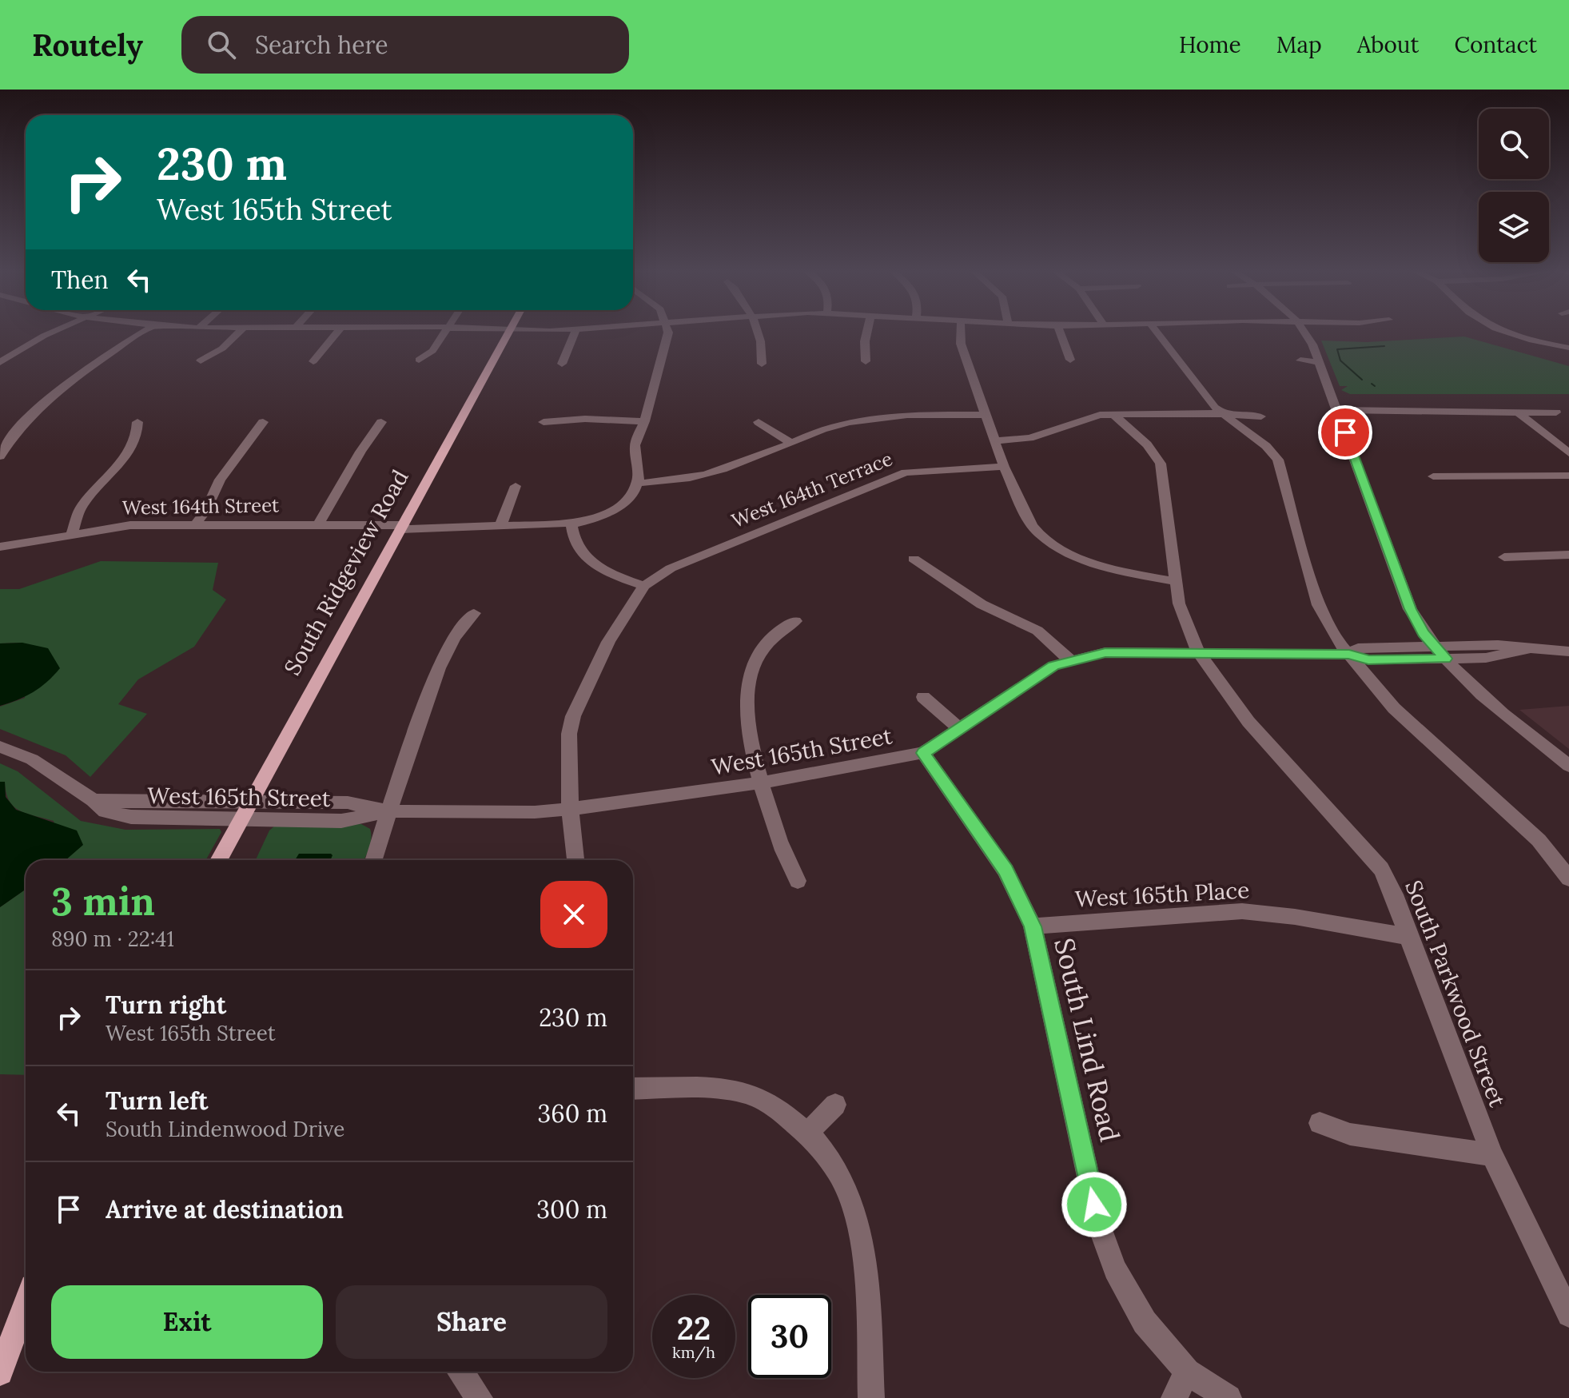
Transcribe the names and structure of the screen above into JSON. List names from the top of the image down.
{
  "streets": {
    "main road": ["South Ridgeview Road"],
    "street": [
      "West 164th Terrace",
      "West 164th Street",
      "West 165th Street",
      "West 165th Place",
      "South Parkwood Street",
      "South Lind Road"
    ]
  },
  "crossings": [
    ["West 164th Street", "South Ridgeview Road"],
    ["South Ridgeview Road", "West 165th Street"],
    ["West 165th Street", "South Parkwood Street"],
    ["West 165th Street", "South Lind Road"],
    ["West 165th Place", "South Parkwood Street"],
    ["West 165th Place", "South Lind Road"]
  ],
  "page": {
    "header": "Routely",
    "search": "Search here",
    "nav": [
      "Home",
      "Map",
      "About",
      "Contact"
    ],
    "turn": ["230 m", "West 165th Street"],
    "then": "Then",
    "heading": ["3 min", "890 m · 22:41"],
    "list": [
      {
        "name": "Turn right",
        "note": "West 165th Street",
        "value": "230 m"
      },
      {
        "name": "Turn left",
        "note": "South Lindenwood Drive",
        "value": "360 m"
      },
      {
        "name": "Arrive at destination",
        "value": "300 m"
      }
    ],
    "buttons": ["Exit", "Share"],
    "speed": "22 km/h",
    "limit": "30"
  }
}
